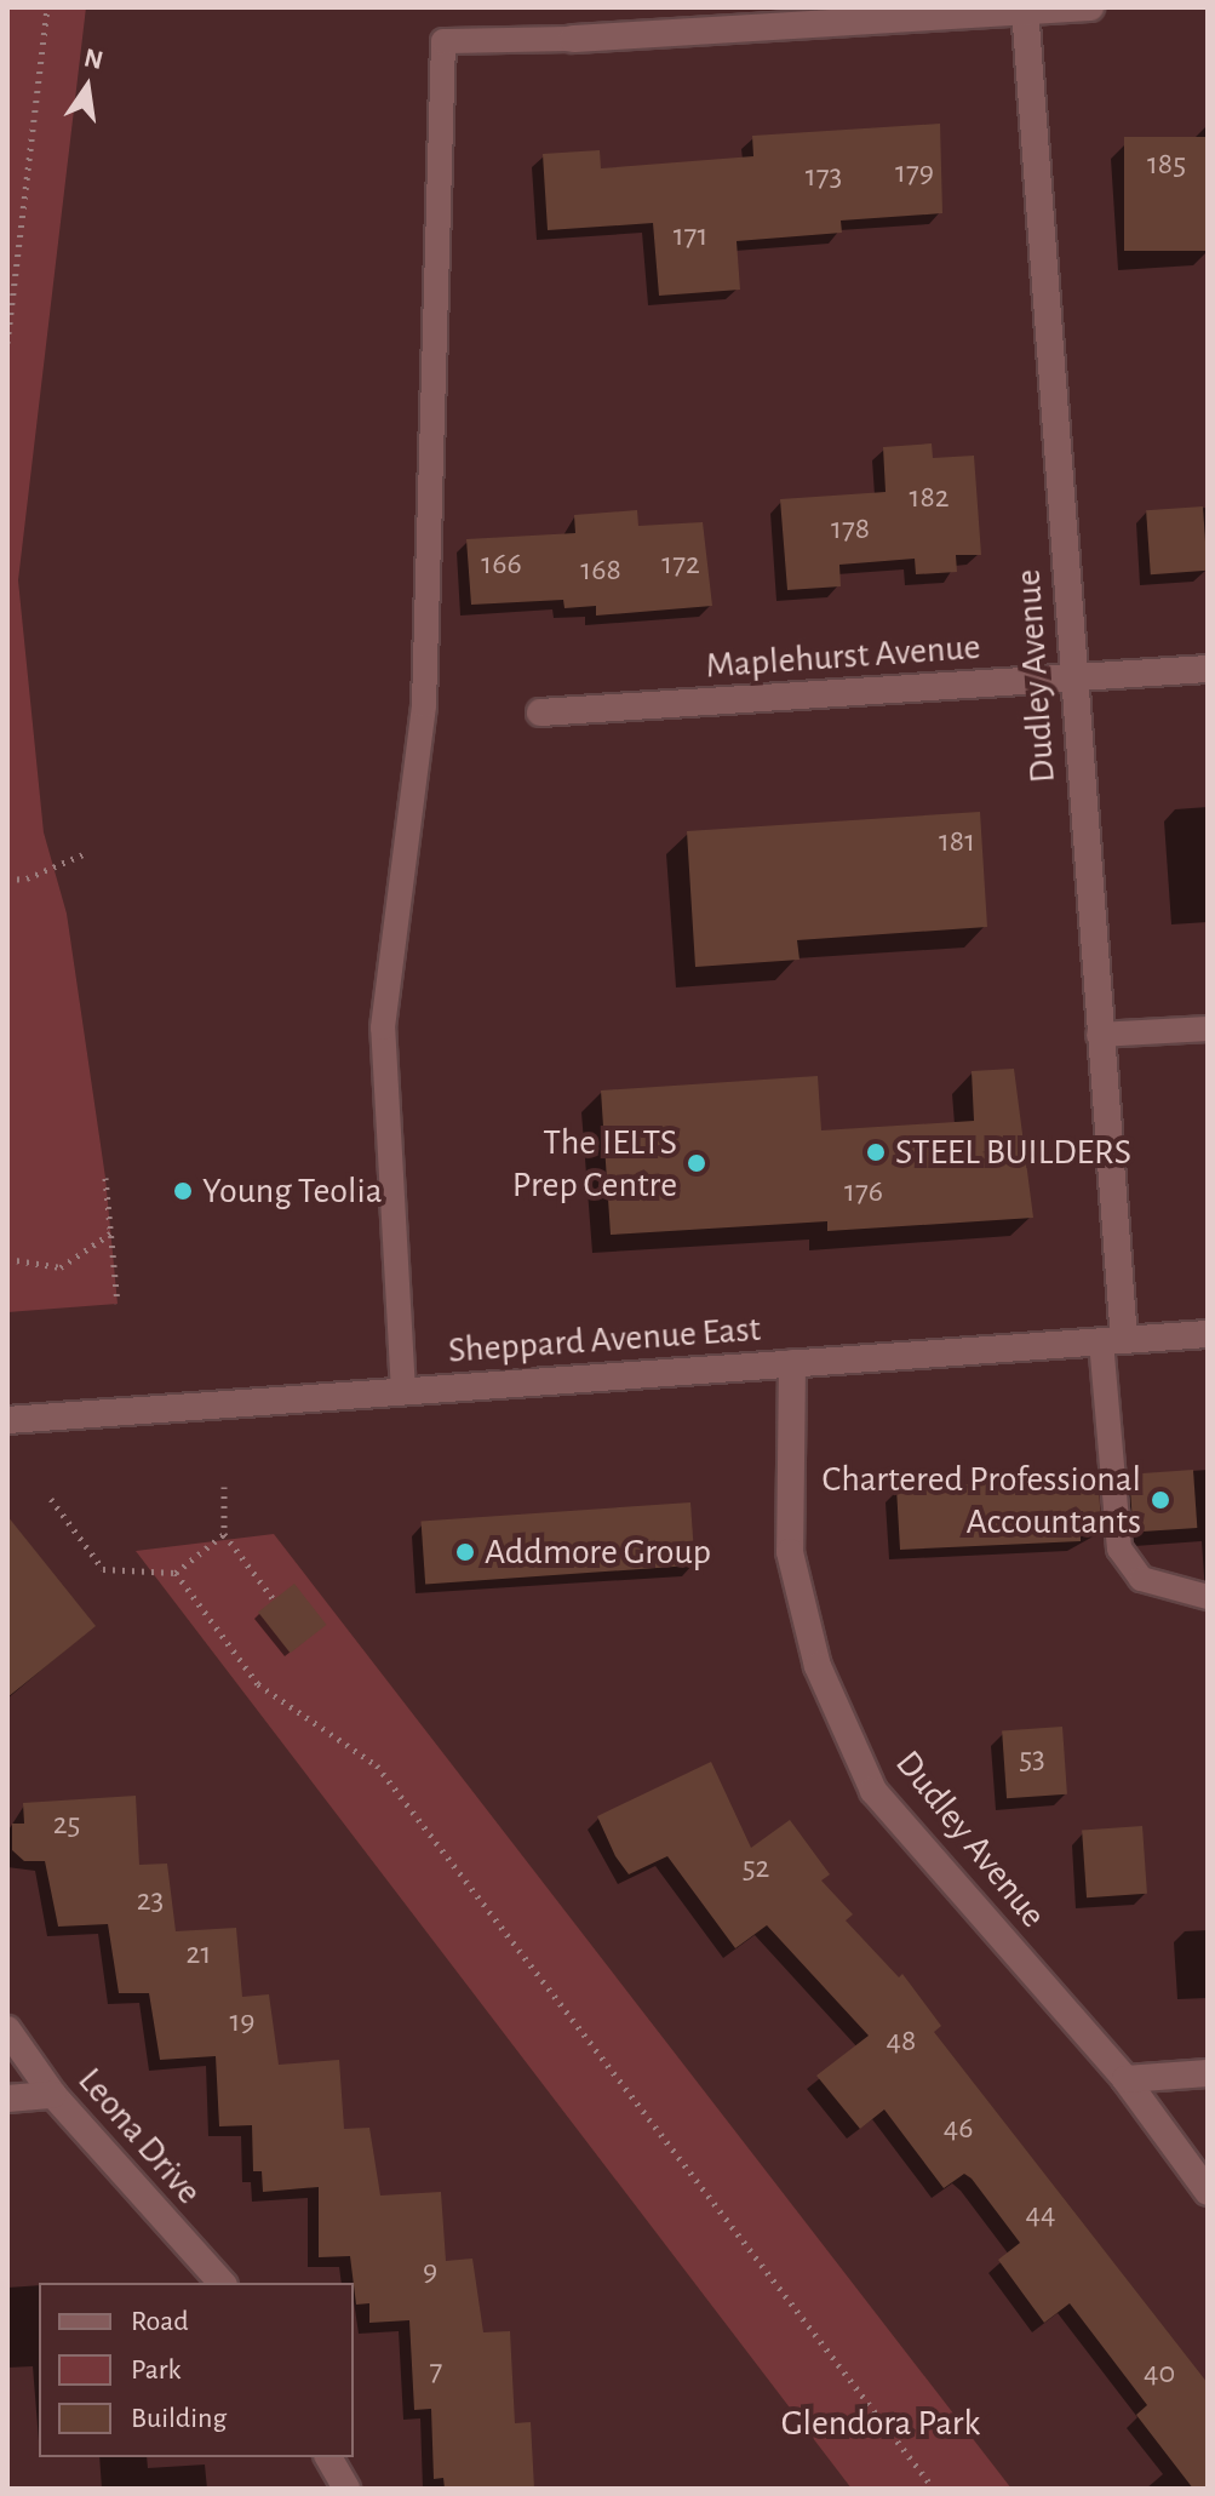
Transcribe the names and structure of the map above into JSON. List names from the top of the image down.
{
  "streets": {
    "street": [
      "Maplehurst Avenue",
      "Dudley Avenue",
      "Sheppard Avenue East",
      "Leona Drive"
    ]
  },
  "crossings": [
    ["Maplehurst Avenue", "Dudley Avenue"],
    ["Dudley Avenue", "Sheppard Avenue East"]
  ],
  "parks": ["Glendora Park"],
  "places": [
    "STEEL BUILDERS",
    "The IELTS Prep Centre",
    "Young Teolia",
    "Chartered Professional Accountants",
    "Addmore Group"
  ],
  "house_numbers": [
    "185",
    "179",
    "173",
    "171",
    "182",
    "178",
    "166",
    "172",
    "168",
    "181",
    "176",
    "53",
    "25",
    "52",
    "23",
    "21",
    "19",
    "48",
    "46",
    "44",
    "9",
    "7",
    "40"
  ],
  "legend": ["Road", "Park", "Building"],
  "north": "top"
}
